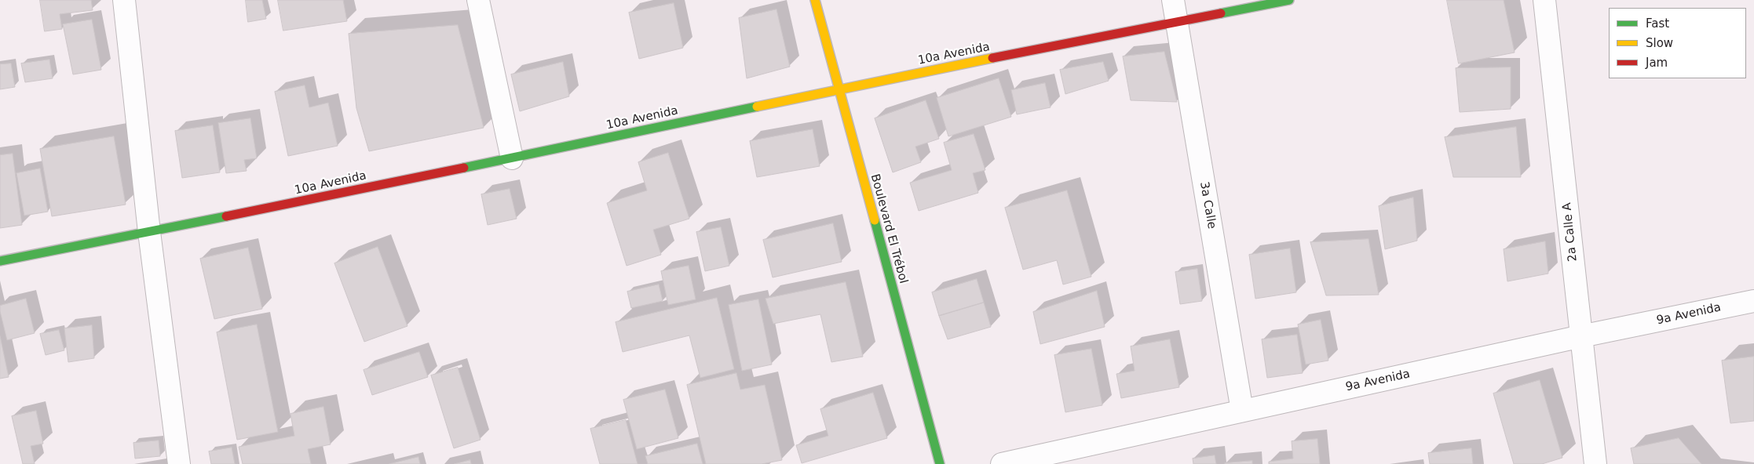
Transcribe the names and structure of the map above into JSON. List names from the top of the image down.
{
  "streets": {
    "street": [
      "10a Avenida",
      "3a Calle",
      "Boulevard El Trébol",
      "2a Calle A",
      "9a Avenida"
    ]
  },
  "crossings": [
    ["10a Avenida", "3a Calle"],
    ["10a Avenida", "Boulevard El Trébol"],
    ["3a Calle", "9a Avenida"],
    ["2a Calle A", "9a Avenida"]
  ],
  "legend": ["Fast", "Slow", "Jam"]
}
